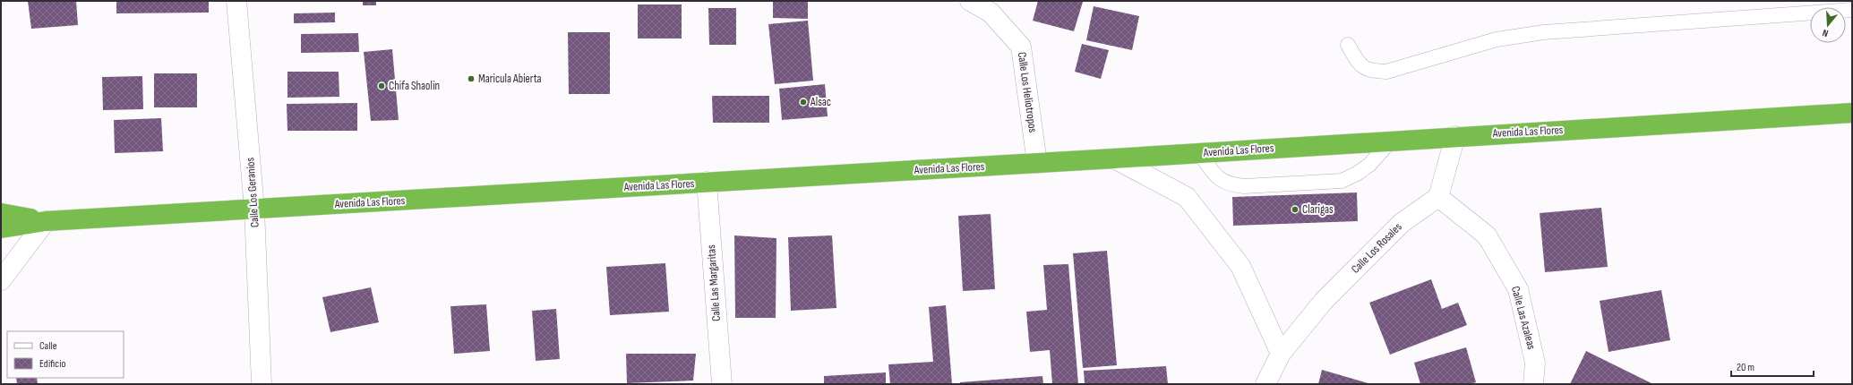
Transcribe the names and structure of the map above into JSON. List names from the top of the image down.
{
  "streets": {
    "highway": ["Avenida Las Flores"],
    "street": [
      "Calle Los Heliotropos",
      "Calle Los Geranios",
      "Calle Los Rosales",
      "Calle Las Margaritas",
      "Calle Las Azaleas"
    ]
  },
  "crossings": [
    ["Calle Los Heliotropos", "Avenida Las Flores"],
    ["Avenida Las Flores", "Calle Los Geranios"],
    ["Avenida Las Flores", "Calle Las Margaritas"],
    ["Calle Los Rosales", "Calle Las Azaleas"]
  ],
  "places": [
    "Maricula Abierta",
    "Chifa Shaolin",
    "Alsac",
    "Clarigas"
  ],
  "legend": ["Calle", "Edificio"],
  "scale_bar": "20 m",
  "north": "bottom"
}
